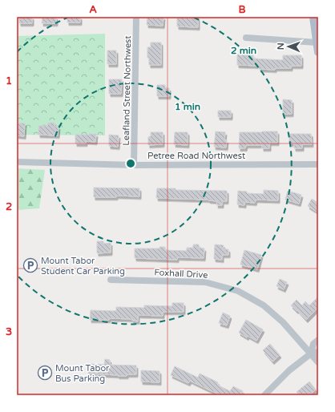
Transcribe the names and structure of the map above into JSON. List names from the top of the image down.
{
  "streets": {
    "street": ["Leafland Street Northwest", "Petree Road Northwest", "Foxhall Drive"]
  },
  "crossings": [
    ["Leafland Street Northwest", "Petree Road Northwest"]
  ],
  "places": {
    "parking": ["Mount Tabor Student Car Parking", "Mount Tabor Bus Parking"]
  },
  "north": "left",
  "grid": {
    "columns": ["A", "B"],
    "rows": ["1", "2", "3"]
  },
  "rings": ["2 min", "1 min"]
}
